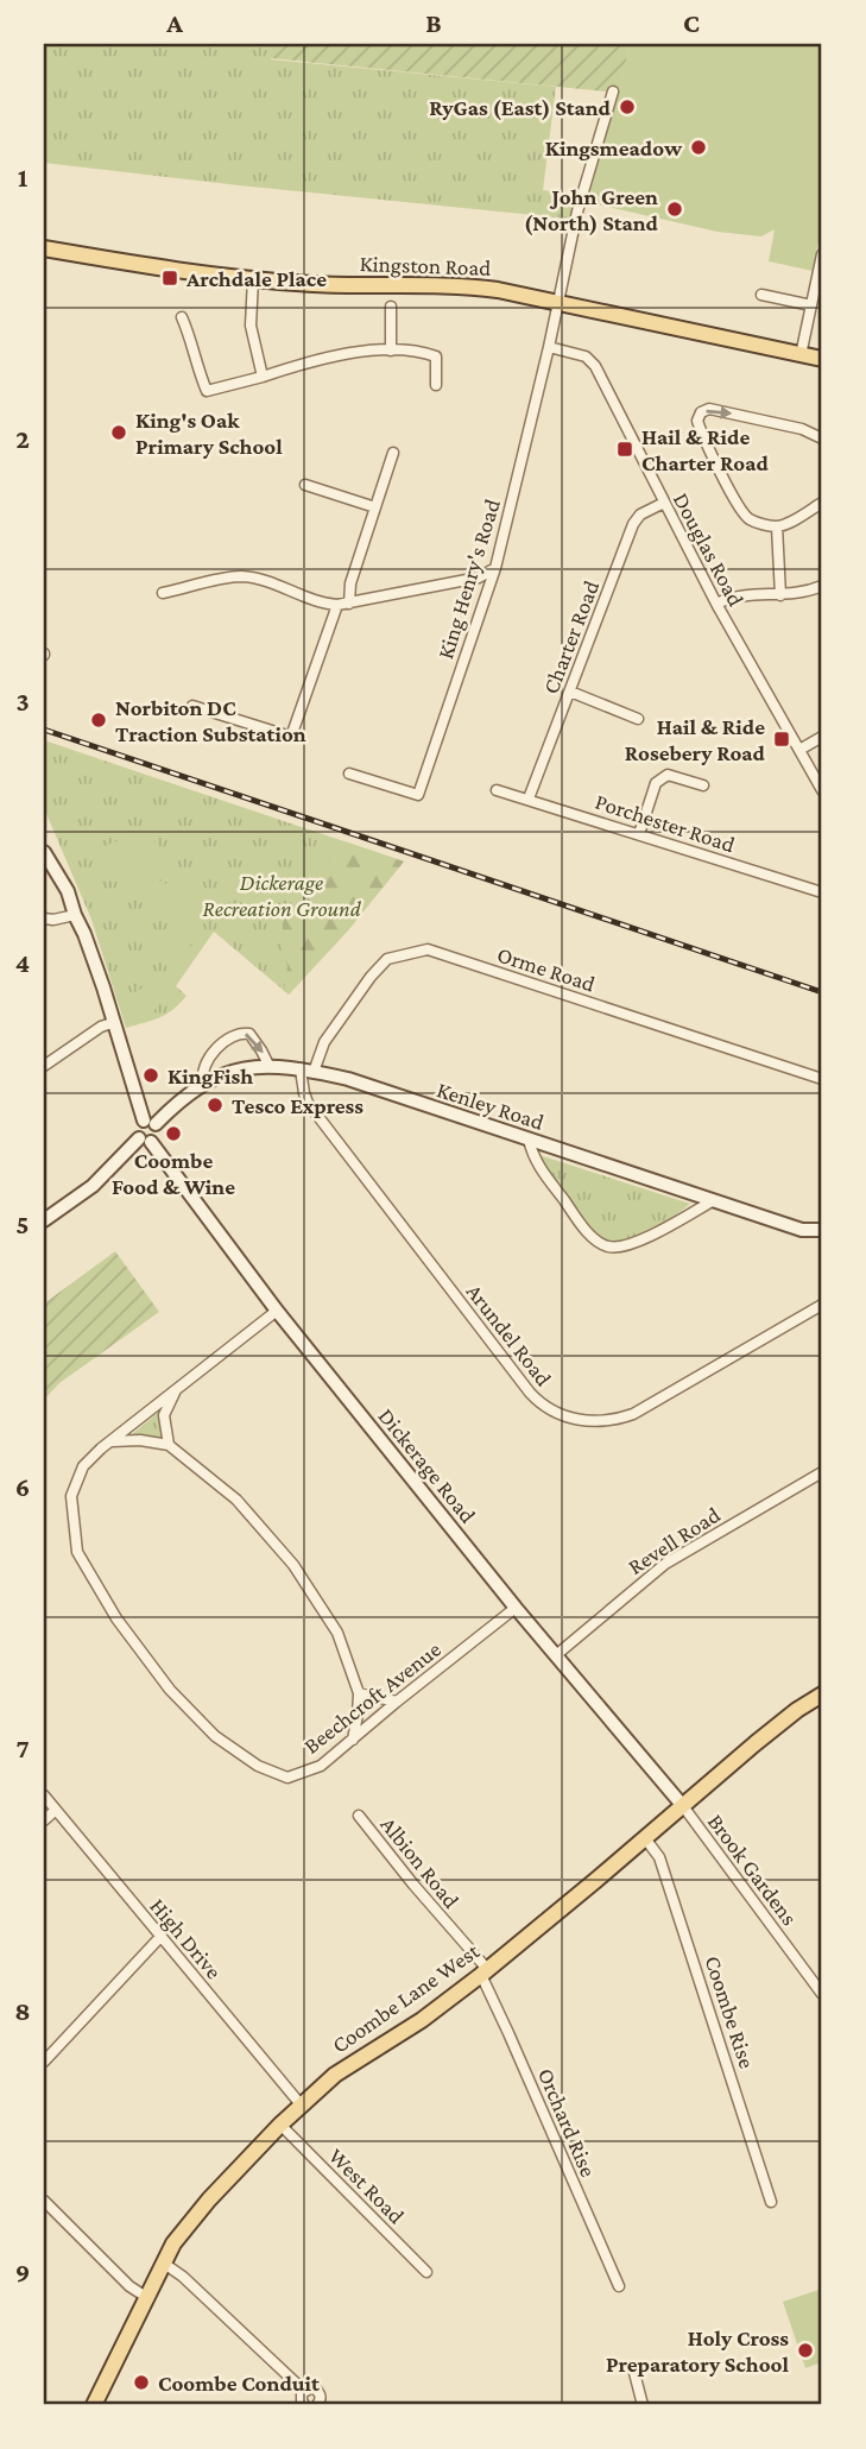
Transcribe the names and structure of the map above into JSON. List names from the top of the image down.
{
  "streets": {
    "main road": ["Kingston Road", "Coombe Lane West"],
    "street": [
      "Douglas Road",
      "King Henry's Road",
      "Charter Road",
      "Porchester Road",
      "Orme Road",
      "Kenley Road",
      "Arundel Road",
      "Dickerage Road",
      "Revell Road",
      "Beechcroft Avenue",
      "Albion Road",
      "Brook Gardens",
      "High Drive",
      "Coombe Rise",
      "Orchard Rise",
      "West Road"
    ]
  },
  "crossings": [
    ["Kingston Road", "King Henry's Road"],
    ["Douglas Road", "King Henry's Road"],
    ["Douglas Road", "Charter Road"],
    ["Charter Road", "Porchester Road"],
    ["Orme Road", "Kenley Road"],
    ["Orme Road", "Arundel Road"],
    ["Kenley Road", "Arundel Road"],
    ["Dickerage Road", "Revell Road"],
    ["Dickerage Road", "Beechcroft Avenue"],
    ["Dickerage Road", "Brook Gardens"],
    ["Dickerage Road", "Coombe Lane West"],
    ["Albion Road", "Coombe Lane West"],
    ["Albion Road", "Orchard Rise"],
    ["Brook Gardens", "Coombe Lane West"],
    ["High Drive", "Coombe Lane West"],
    ["Coombe Lane West", "Coombe Rise"],
    ["Coombe Lane West", "Orchard Rise"],
    ["Coombe Lane West", "West Road"]
  ],
  "parks": ["Dickerage Recreation Ground"],
  "places": {
    "other": [
      "RyGas (East) Stand",
      "Kingsmeadow",
      "John Green (North) Stand",
      "King's Oak Primary School",
      "Norbiton DC Traction Substation",
      "KingFish",
      "Tesco Express",
      "Coombe Food & Wine",
      "Holy Cross Preparatory School",
      "Coombe Conduit"
    ],
    "transit": ["Archdale Place", "Hail & Ride Charter Road", "Hail & Ride Rosebery Road"]
  },
  "grid": {
    "columns": ["A", "B", "C"],
    "rows": [
      "1",
      "2",
      "3",
      "4",
      "5",
      "6",
      "7",
      "8",
      "9"
    ]
  }
}
